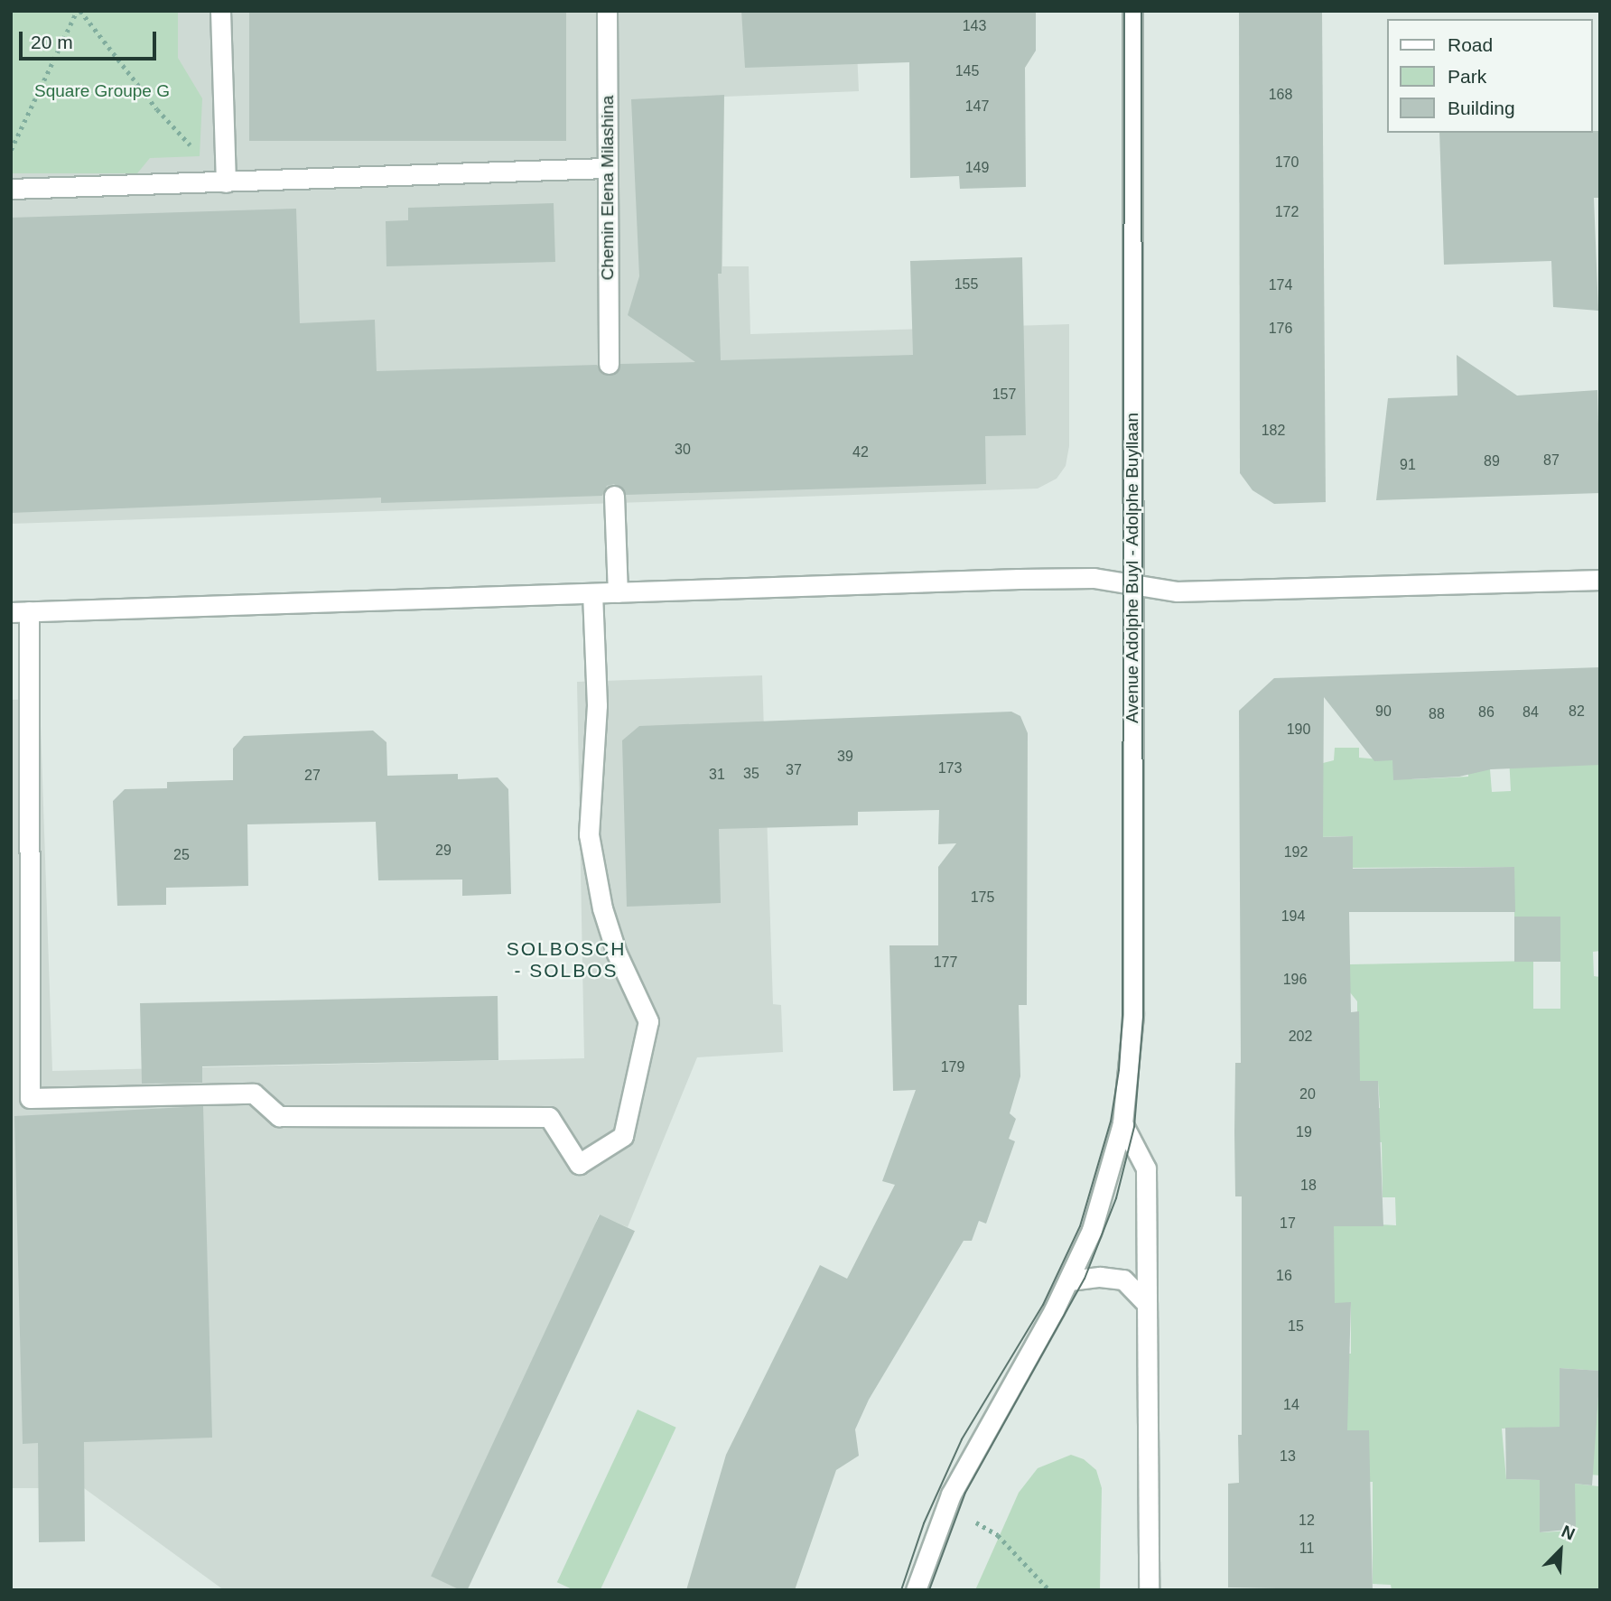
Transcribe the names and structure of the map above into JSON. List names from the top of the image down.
{
  "streets": {
    "street": ["Chemin Elena Milashina", "Avenue Adolphe Buyl - Adolphe Buyllaan"]
  },
  "districts": ["SOLBOSCH - SOLBOS"],
  "parks": ["Square Groupe G"],
  "house_numbers": [
    "143",
    "145",
    "168",
    "147",
    "170",
    "149",
    "172",
    "155",
    "174",
    "176",
    "157",
    "182",
    "30",
    "42",
    "87",
    "89",
    "91",
    "90",
    "82",
    "86",
    "84",
    "88",
    "190",
    "39",
    "173",
    "37",
    "35",
    "31",
    "27",
    "29",
    "192",
    "25",
    "175",
    "194",
    "177",
    "196",
    "202",
    "179",
    "20",
    "19",
    "18",
    "17",
    "16",
    "15",
    "14",
    "13",
    "12",
    "11"
  ],
  "legend": ["Road", "Park", "Building"],
  "scale_bar": "20 m",
  "north": "top right"
}
